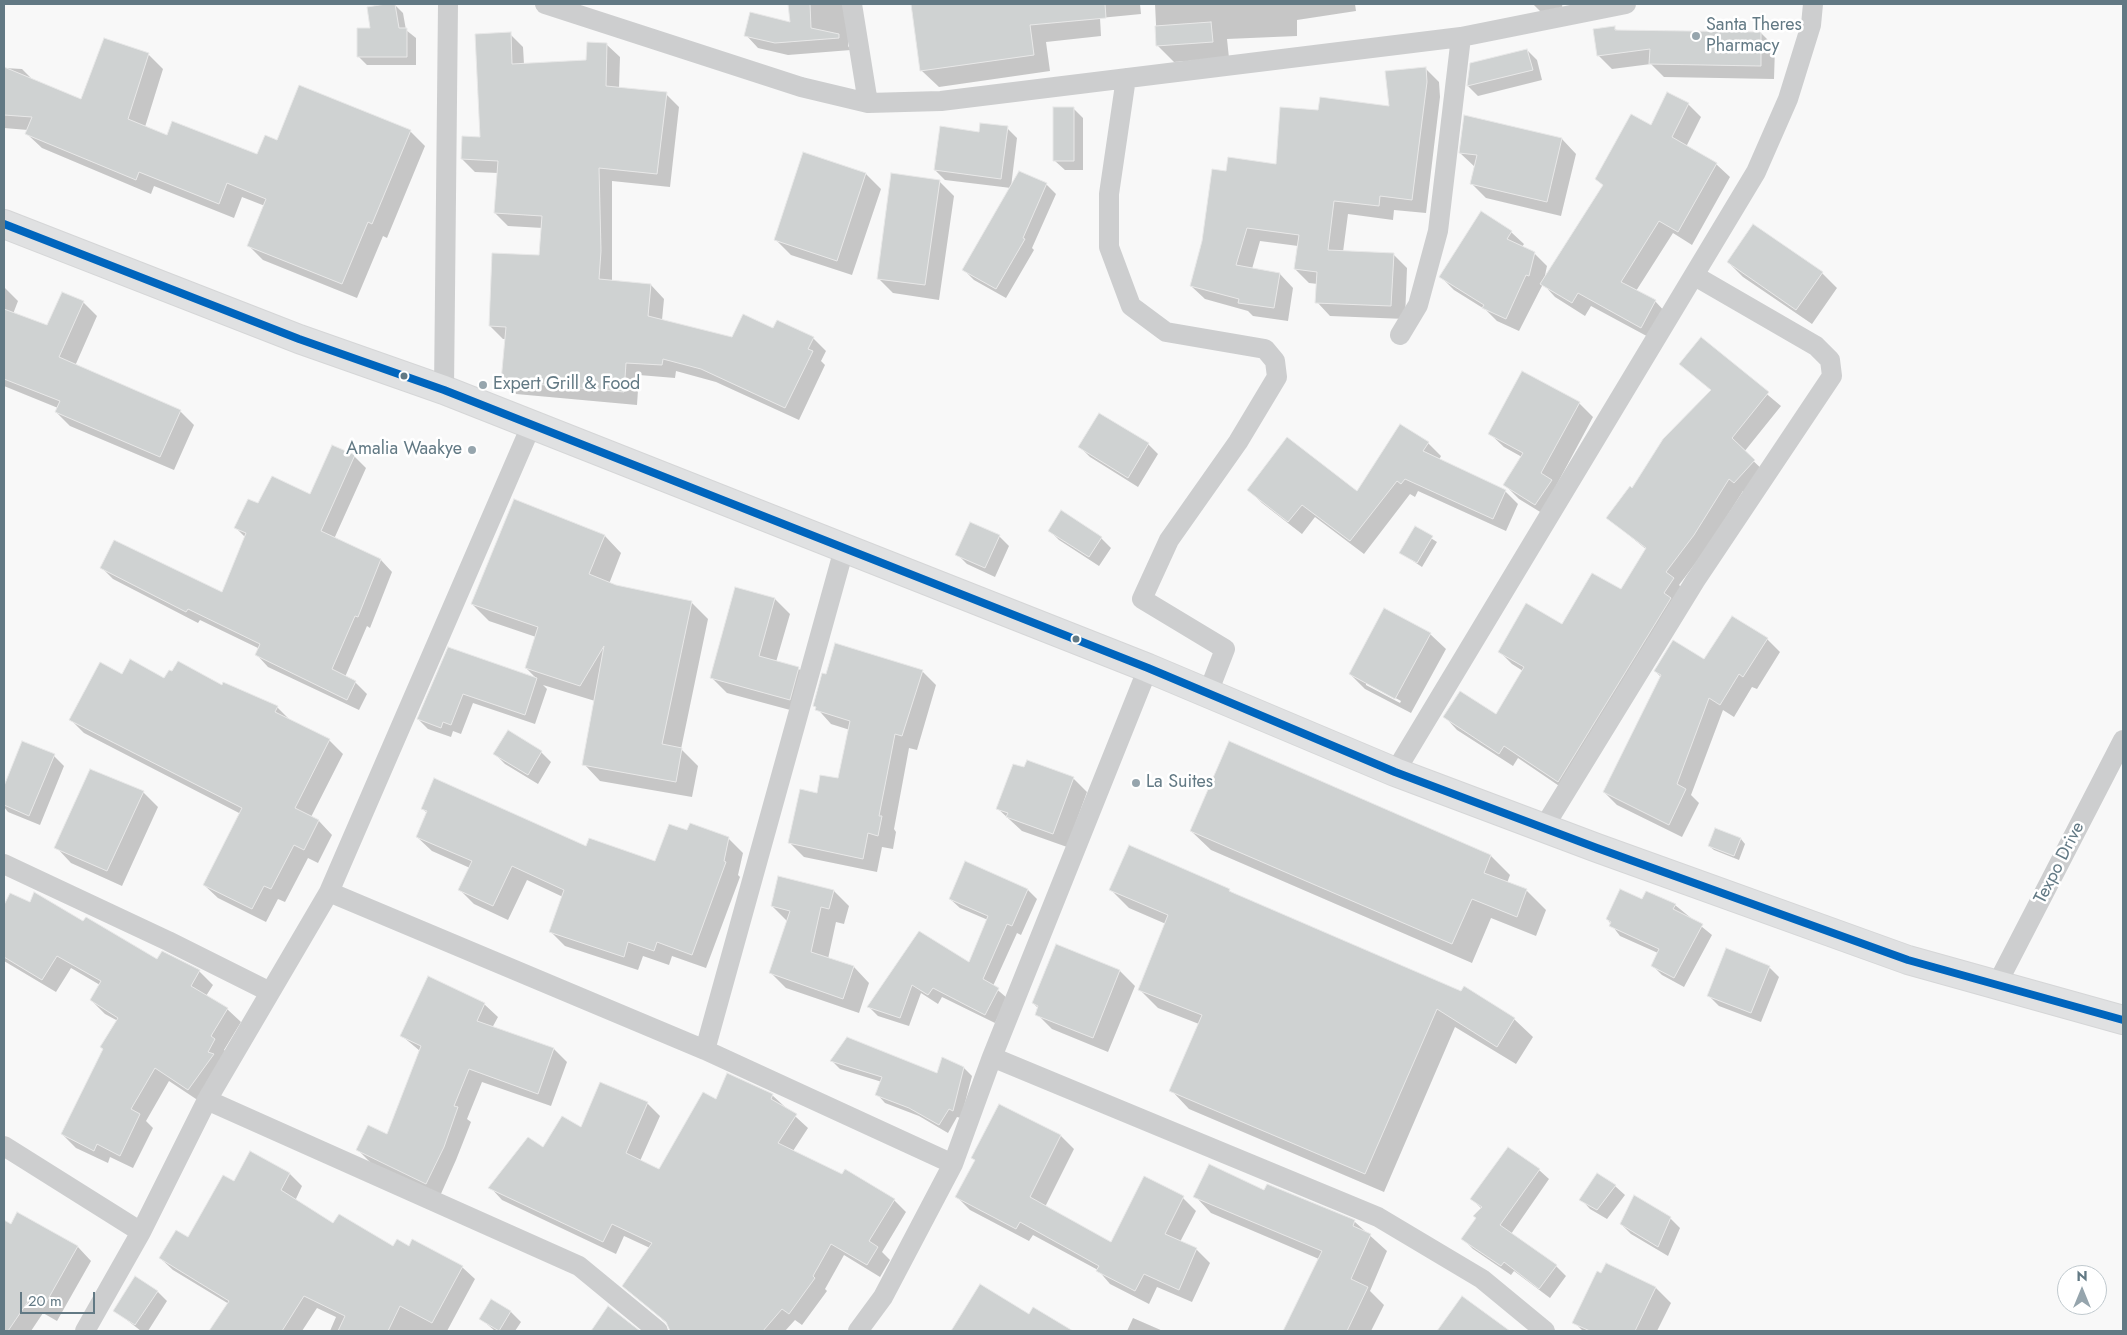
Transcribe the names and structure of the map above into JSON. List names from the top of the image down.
{
  "streets": {
    "street": ["Texpo Drive"]
  },
  "places": [
    "Santa Theres Pharmacy",
    "Expert Grill & Food",
    "Amalia Waakye",
    "La Suites"
  ],
  "scale_bar": "20 m",
  "north": "top"
}
